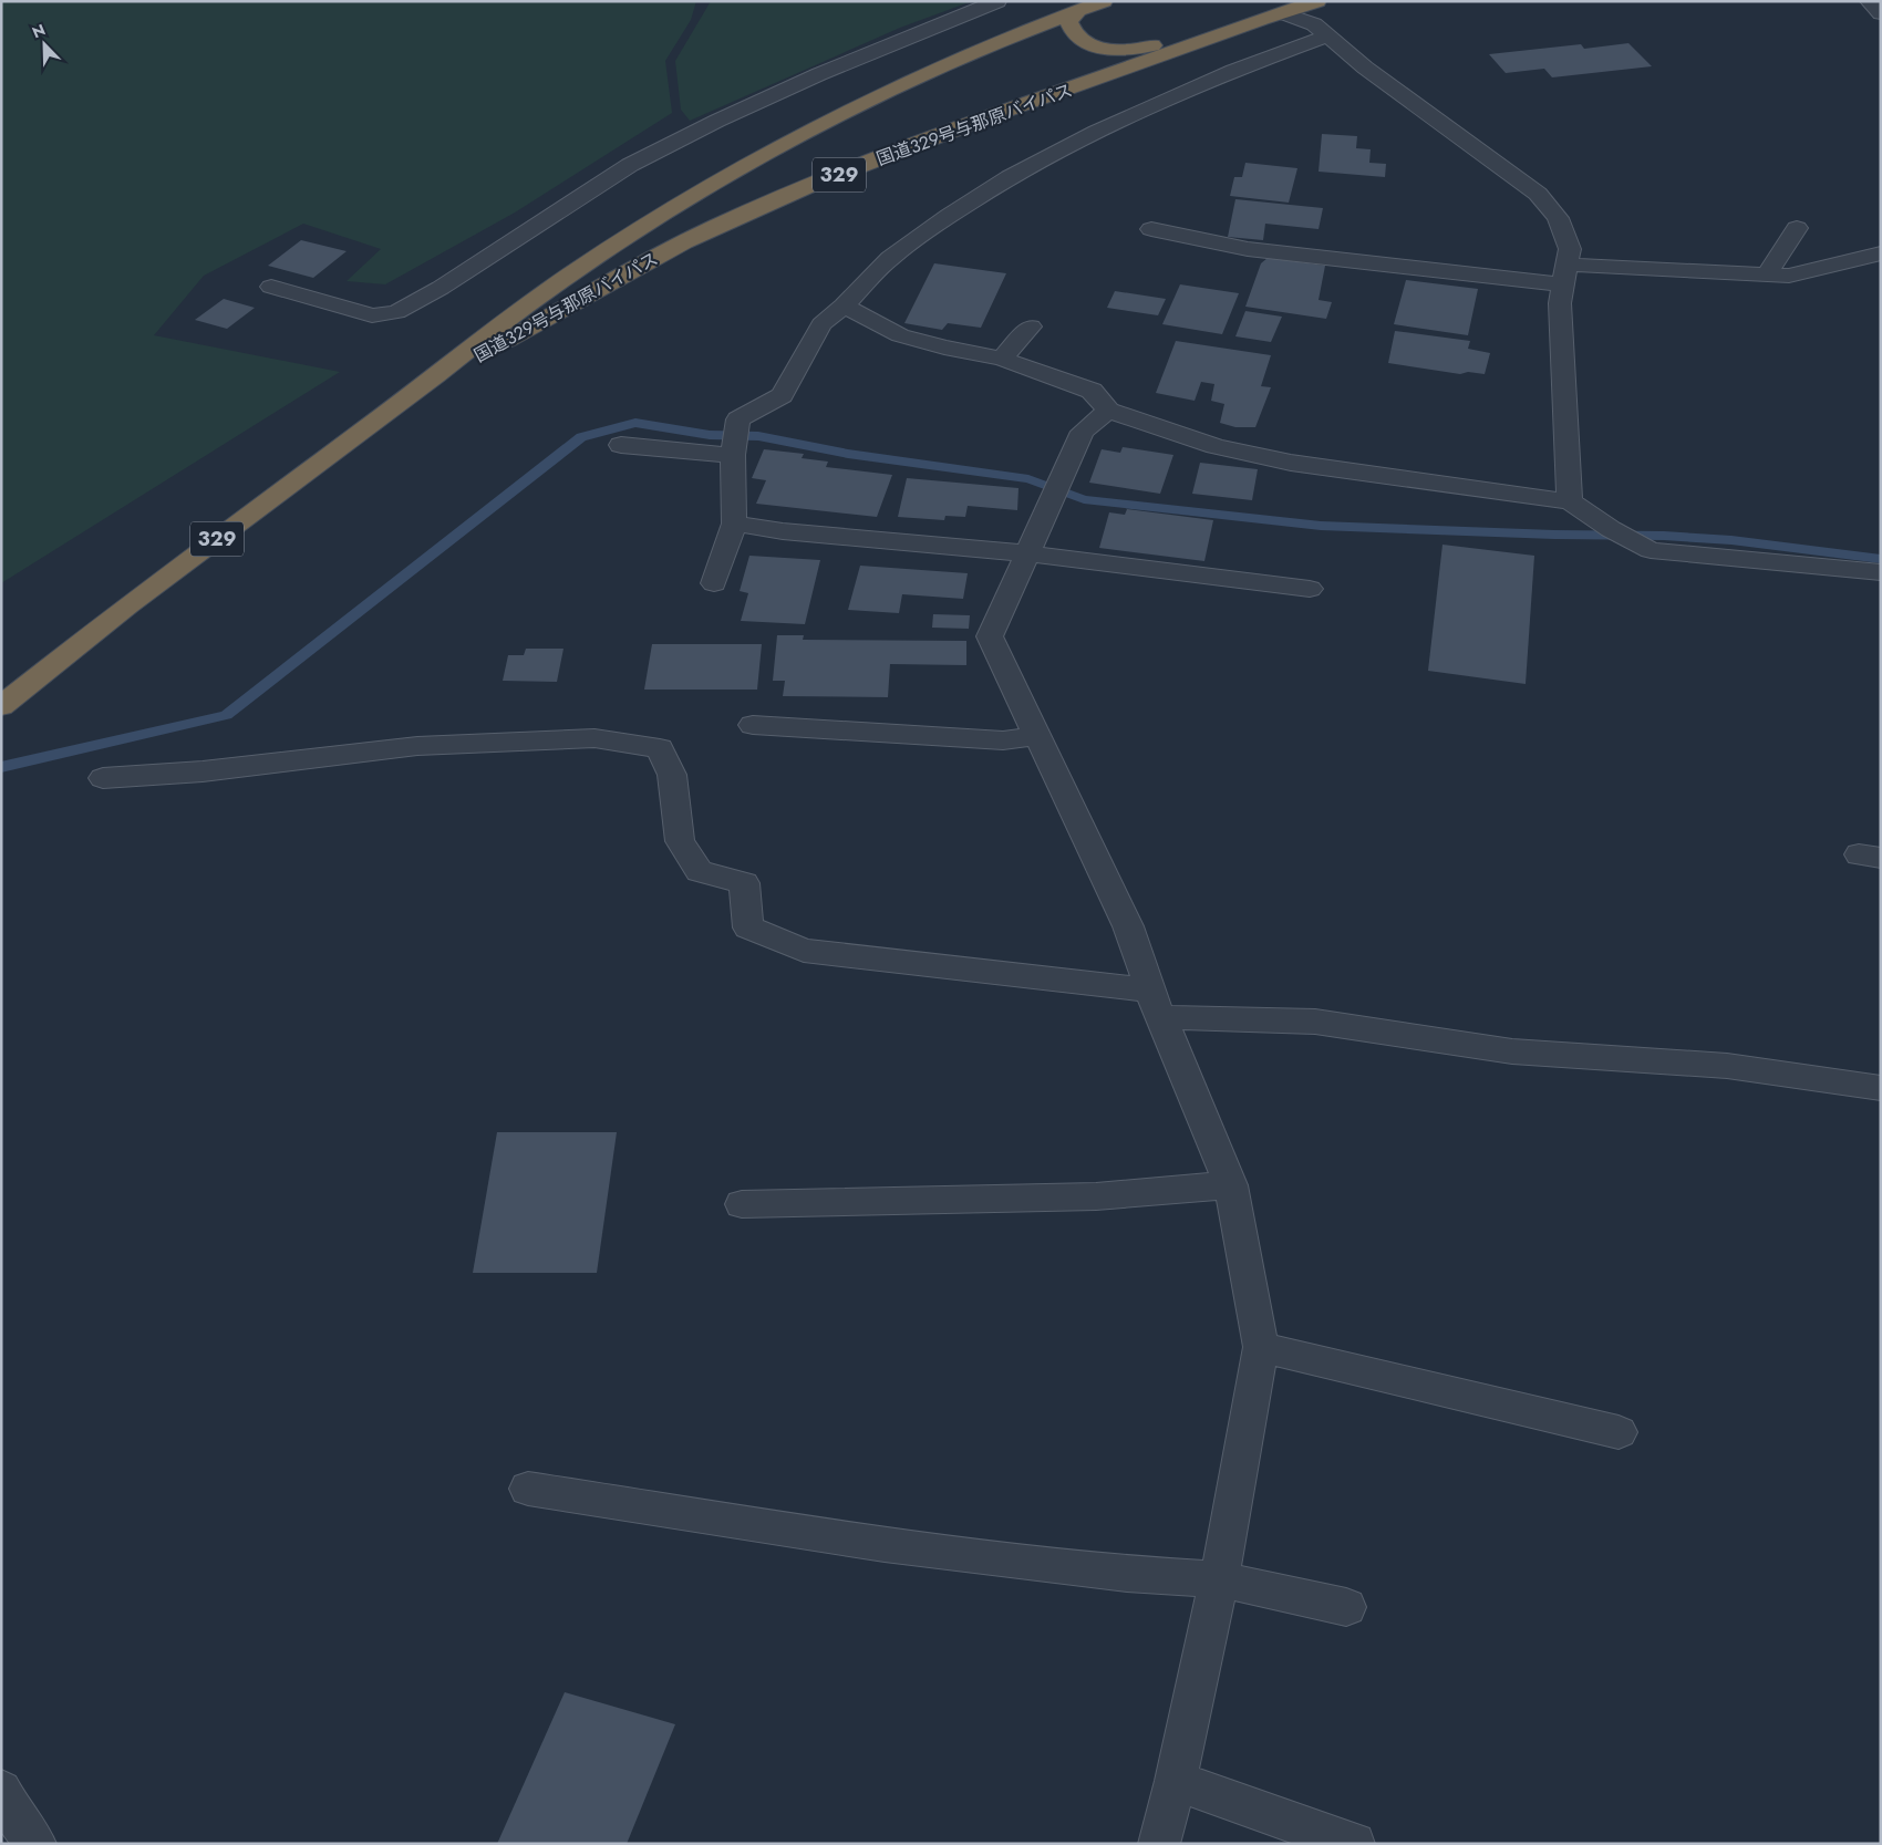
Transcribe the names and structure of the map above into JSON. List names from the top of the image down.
{
  "streets": {
    "highway": ["国道329号与那原バイパス", "329"]
  },
  "north": "top left"
}
